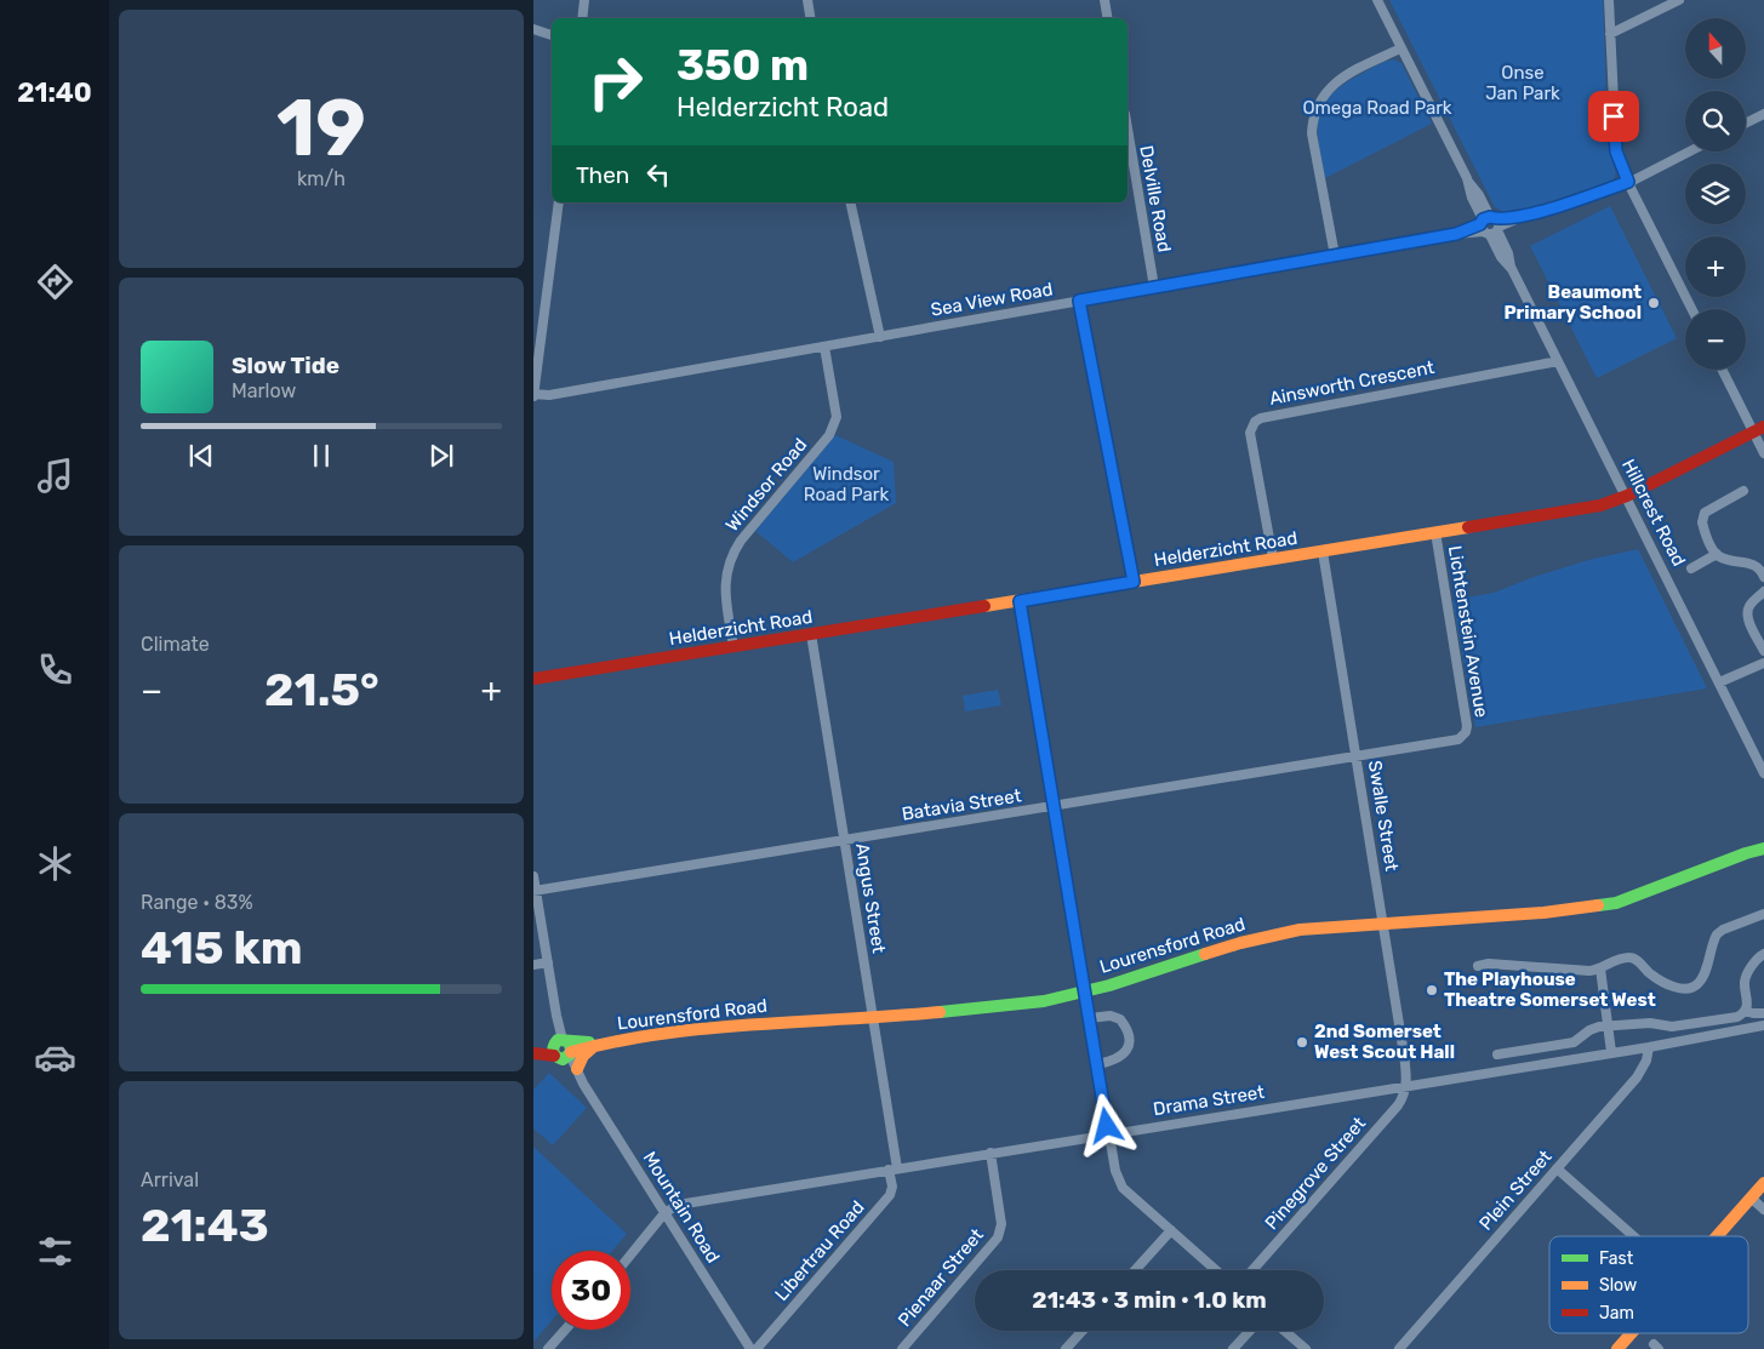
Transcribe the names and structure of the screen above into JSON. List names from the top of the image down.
{
  "streets": {
    "street": [
      "Delville Road",
      "Sea View Road",
      "Ainsworth Crescent",
      "Windsor Road",
      "Hillcrest Road",
      "Helderzicht Road",
      "Lichtenstein Avenue",
      "Batavia Street",
      "Swalle Street",
      "Angus Street",
      "Lourensford Road",
      "Drama Street",
      "Pinegrove Street",
      "Plein Street",
      "Mountain Road",
      "Libertrau Road",
      "Pienaar Street"
    ]
  },
  "crossings": [
    ["Delville Road", "Sea View Road"],
    ["Sea View Road", "Windsor Road"],
    ["Sea View Road", "Hillcrest Road"],
    ["Ainsworth Crescent", "Hillcrest Road"],
    ["Ainsworth Crescent", "Helderzicht Road"],
    ["Windsor Road", "Helderzicht Road"],
    ["Hillcrest Road", "Helderzicht Road"],
    ["Helderzicht Road", "Lichtenstein Avenue"],
    ["Helderzicht Road", "Swalle Street"],
    ["Helderzicht Road", "Angus Street"],
    ["Lichtenstein Avenue", "Batavia Street"],
    ["Batavia Street", "Swalle Street"],
    ["Batavia Street", "Angus Street"],
    ["Swalle Street", "Lourensford Road"],
    ["Swalle Street", "Drama Street"],
    ["Swalle Street", "Pinegrove Street"],
    ["Angus Street", "Lourensford Road"],
    ["Angus Street", "Drama Street"],
    ["Angus Street", "Libertrau Road"],
    ["Lourensford Road", "Mountain Road"],
    ["Drama Street", "Pinegrove Street"],
    ["Drama Street", "Plein Street"],
    ["Drama Street", "Mountain Road"],
    ["Drama Street", "Libertrau Road"],
    ["Drama Street", "Pienaar Street"]
  ],
  "parks": ["Onse Jan Park", "Omega Road Park", "Windsor Road Park"],
  "places": ["Beaumont Primary School", "The Playhouse Theatre Somerset West", "2nd Somerset West Scout Hall"],
  "legend": ["Fast", "Slow", "Jam"],
  "north": "top",
  "page": {
    "tabs": "21:40",
    "tile": [
      ["19", "km/h"],
      "Climate",
      ["Range · 83%", "415 km"],
      ["Arrival", "21:43"]
    ],
    "map_buttons": ["+", "−"],
    "turn": ["350 m", "Helderzicht Road"],
    "then": "Then",
    "song": ["Slow Tide", "Marlow"],
    "heat": ["−", "21.5°", "+"],
    "limit": "30",
    "trip": "21:43 · 3 min · 1.0 km"
  }
}
